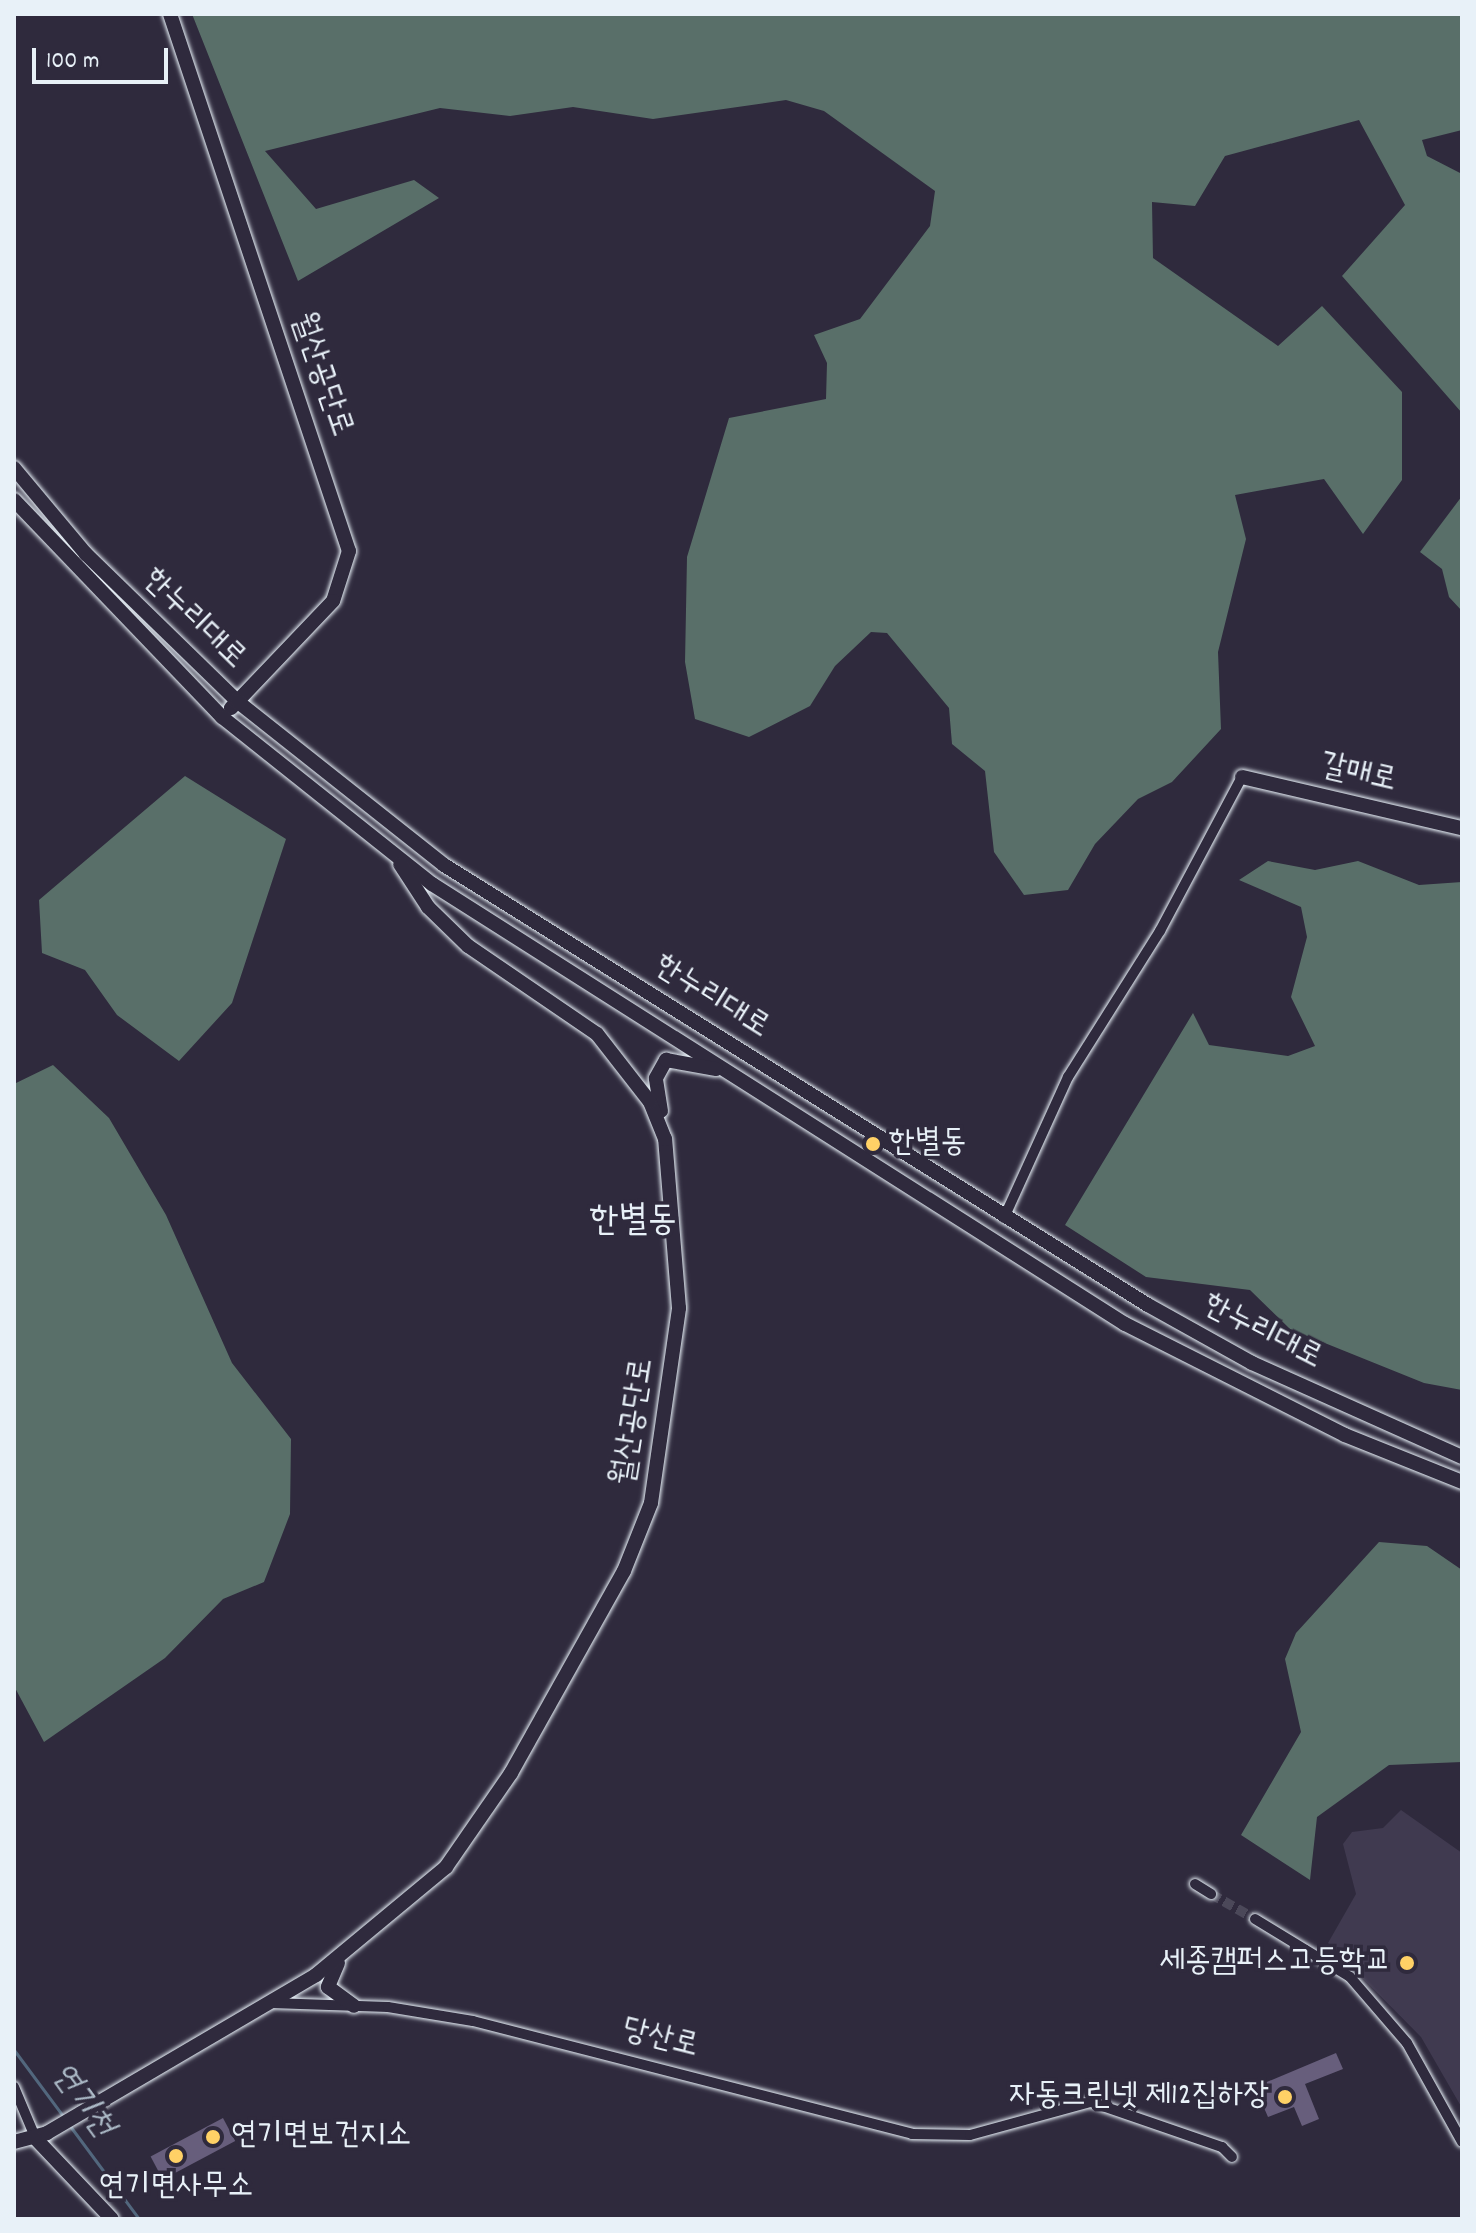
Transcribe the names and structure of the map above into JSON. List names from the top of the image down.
{
  "streets": {
    "street": [
      "월산공단로",
      "한누리대로",
      "갈매로",
      "당산로"
    ]
  },
  "crossings": [
    ["월산공단로", "한누리대로"],
    ["월산공단로", "당산로"]
  ],
  "districts": ["한별동"],
  "water": ["연기천"],
  "places": [
    "한별동",
    "세종캠퍼스고등학교",
    "자동크린넷 제12집하장",
    "연기면보건지소",
    "연기면사무소"
  ],
  "scale_bar": "100 m"
}
